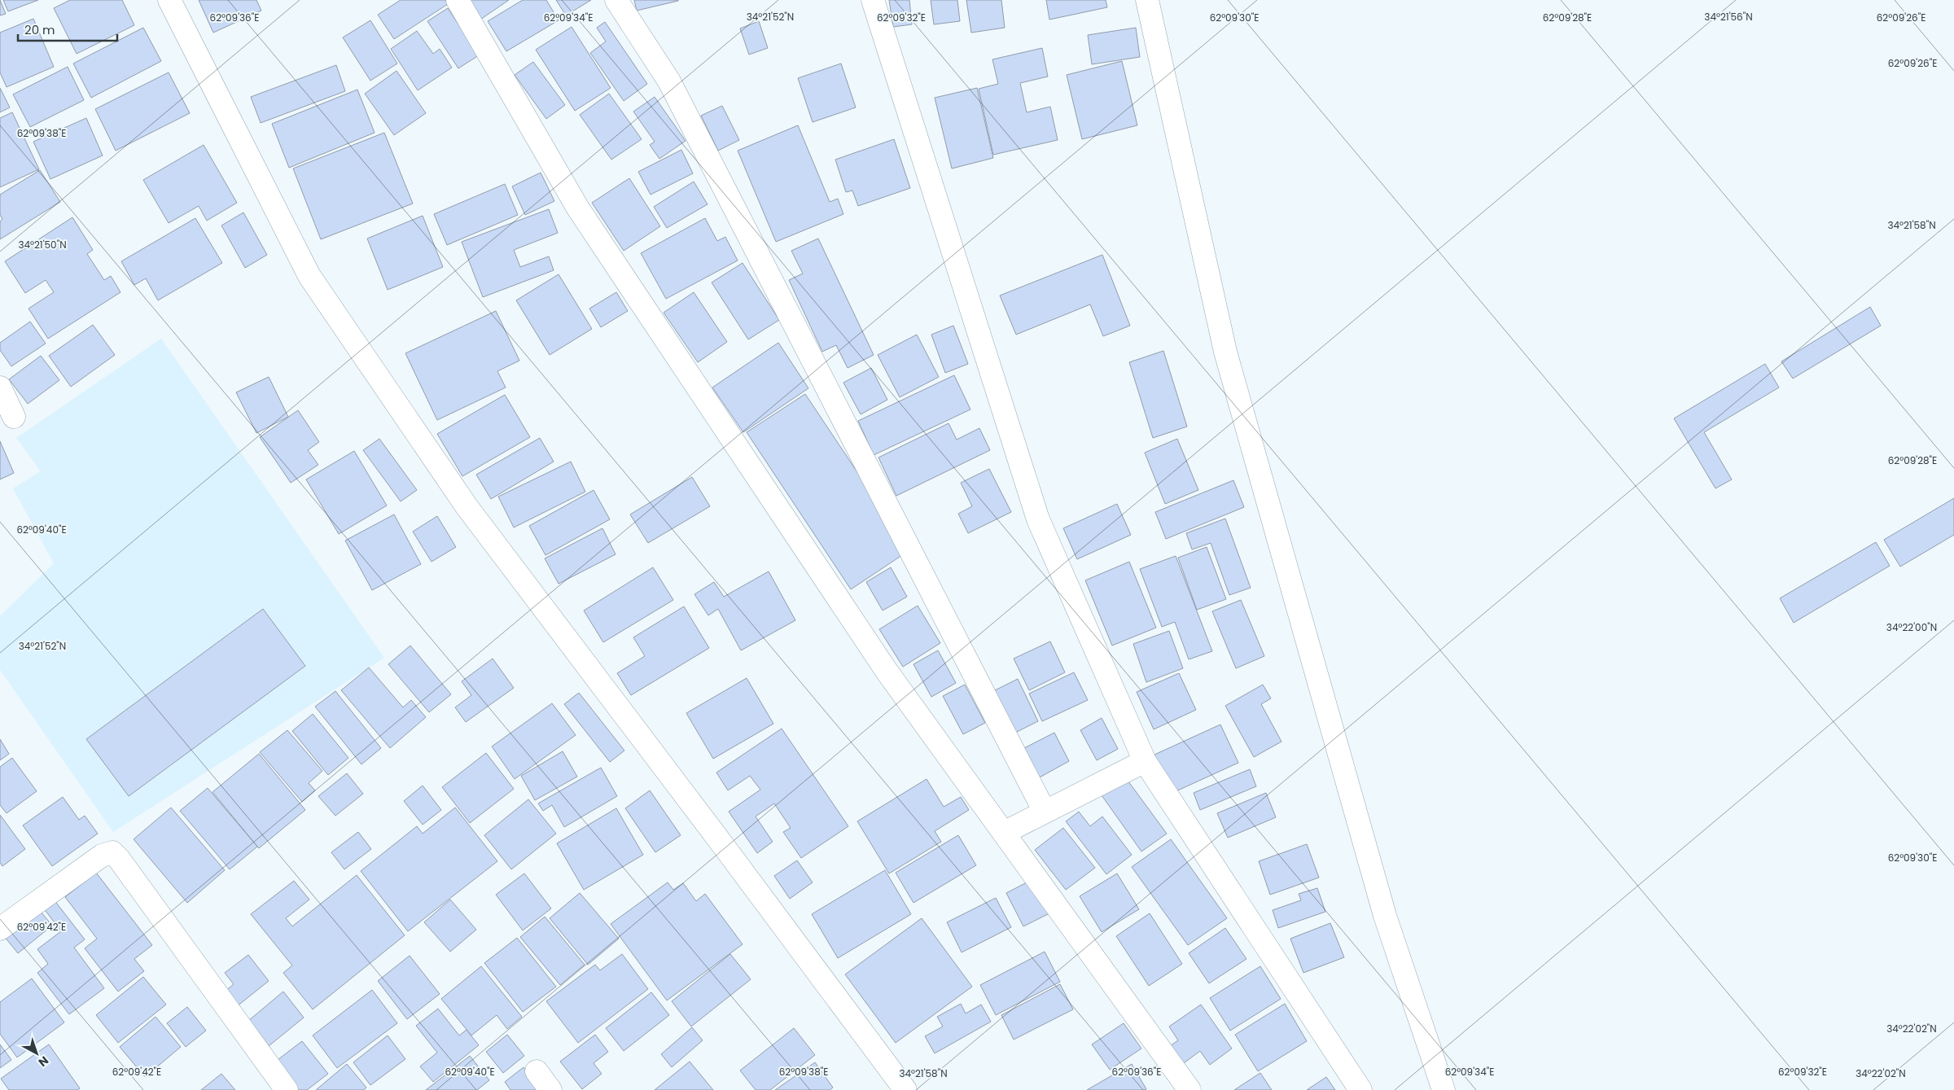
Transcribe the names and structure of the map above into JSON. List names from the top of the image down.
{
  "scale_bar": "20 m",
  "north": "bottom right",
  "coordinates": [
    "34°21'52\"N",
    "34°21'56\"N",
    "62°09'26\"E",
    "62°09'32\"E",
    "62°09'36\"E",
    "62°09'34\"E",
    "62°09'30\"E",
    "62°09'28\"E",
    "62°09'38\"E",
    "34°21'58\"N",
    "34°21'50\"N",
    "62°09'40\"E",
    "34°22'00\"N",
    "62°09'42\"E",
    "34°22'02\"N"
  ]
}
